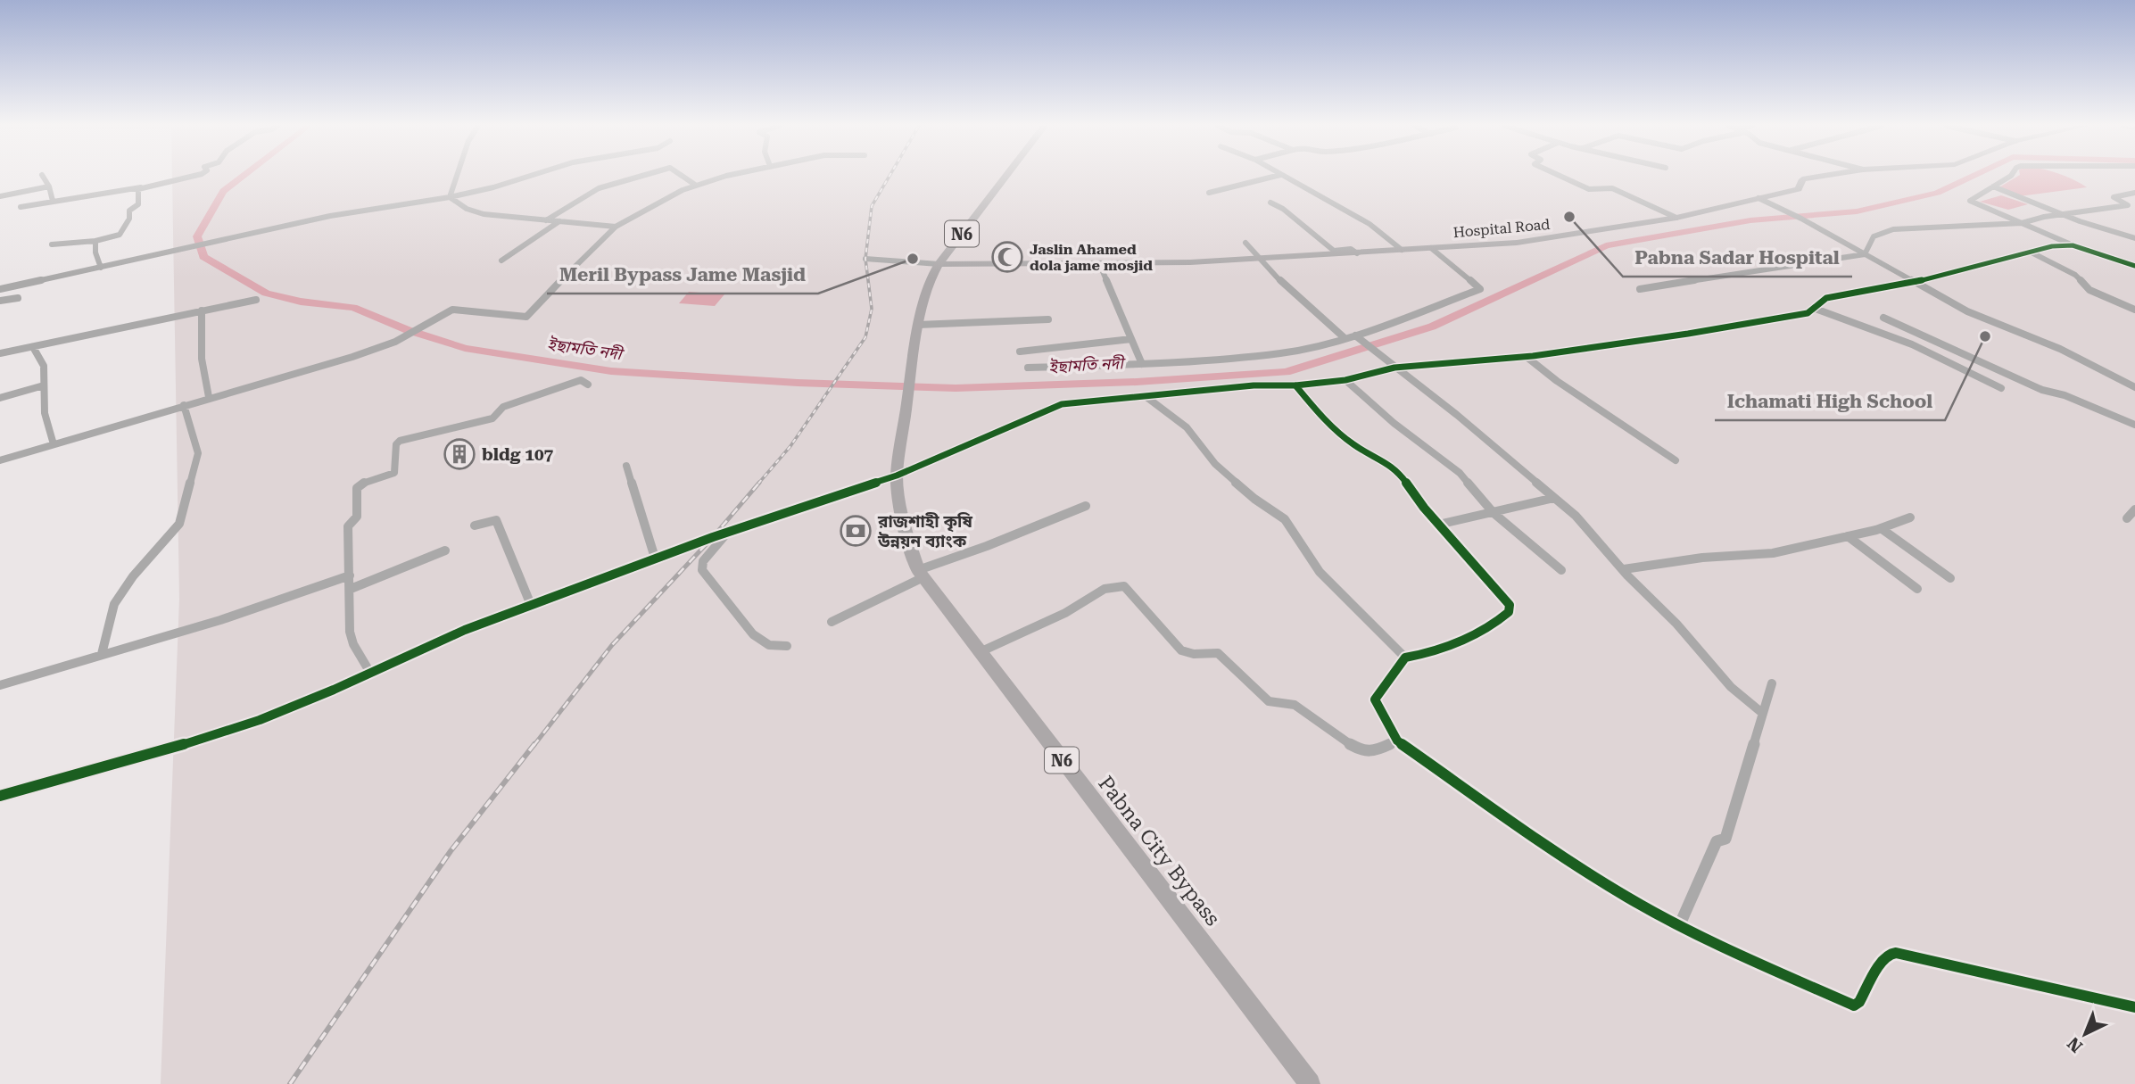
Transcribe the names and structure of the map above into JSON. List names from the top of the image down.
{
  "streets": {
    "highway": ["N6", "Pabna City Bypass"],
    "main road": ["Hospital Road"]
  },
  "crossings": [
    ["Hospital Road", "N6"],
    ["N6", "Pabna City Bypass"]
  ],
  "water": ["ইছামতি নদী"],
  "places": {
    "other": ["Pabna Sadar Hospital", "Meril Bypass Jame Masjid", "Ichamati High School"],
    "mosque": ["Jaslin Ahamed dola jame mosjid"],
    "building": ["bldg 107"],
    "bank": ["রাজশাহী কৃষি উন্নয়ন ব্যাংক"]
  },
  "north": "bottom left"
}
